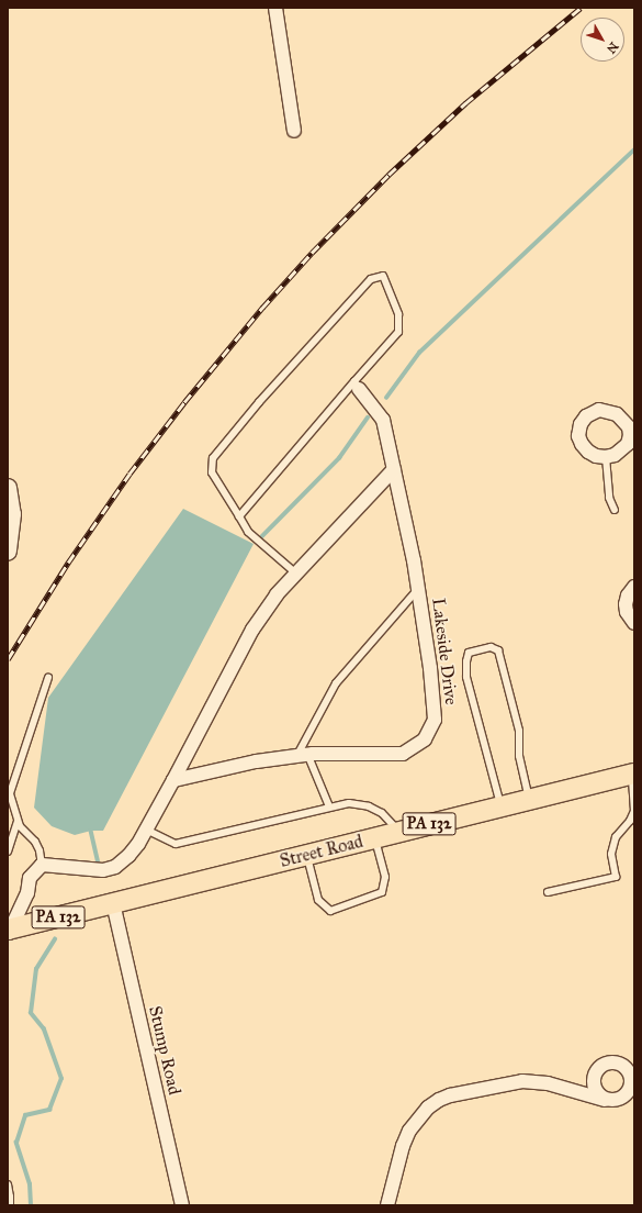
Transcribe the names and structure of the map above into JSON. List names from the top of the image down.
{
  "streets": {
    "main road": ["PA 132", "Street Road"],
    "street": ["Lakeside Drive", "Stump Road"]
  },
  "crossings": [
    ["Street Road", "Stump Road"]
  ],
  "north": "bottom right"
}
